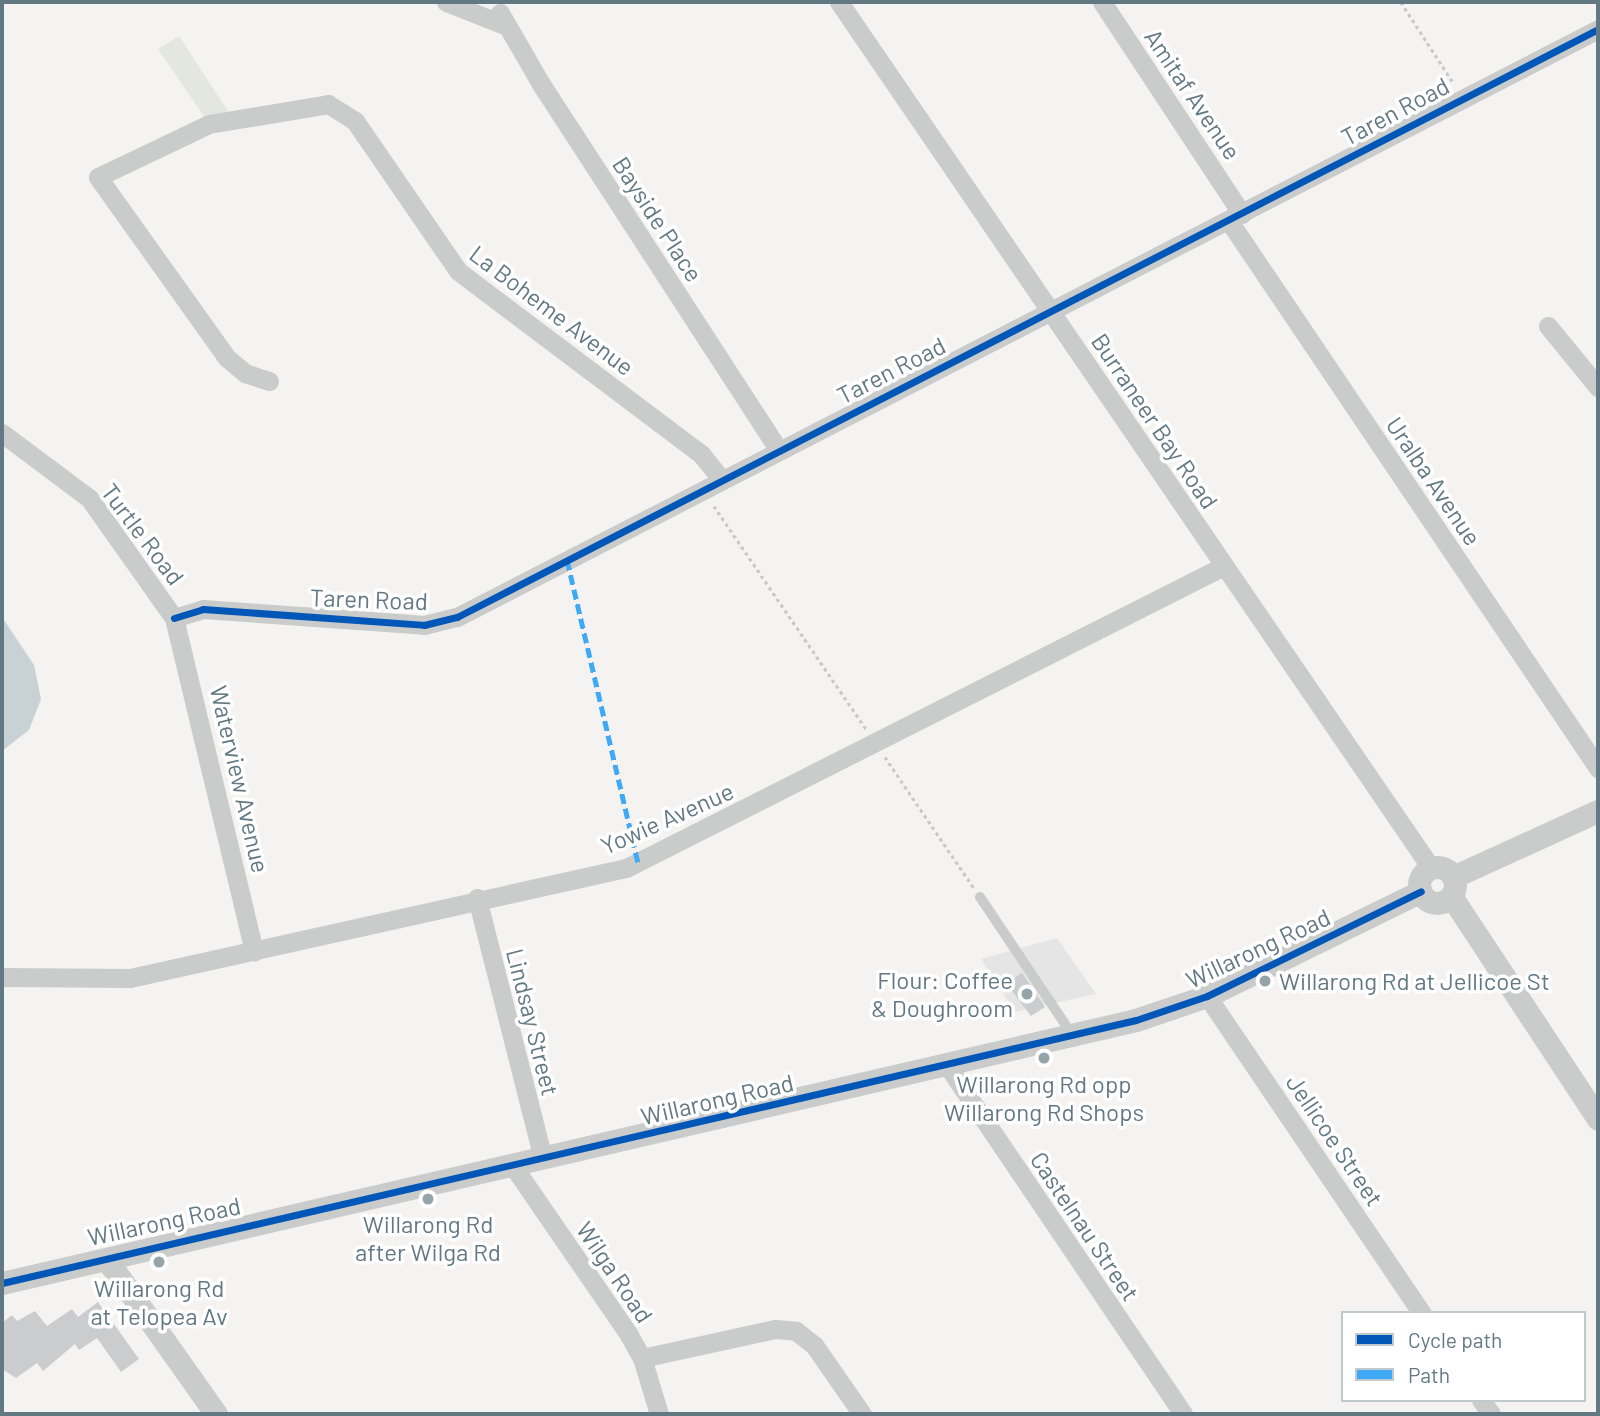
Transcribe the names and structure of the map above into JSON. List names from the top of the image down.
{
  "streets": {
    "street": [
      "Amitaf Avenue",
      "Taren Road",
      "Bayside Place",
      "La Boheme Avenue",
      "Burraneer Bay Road",
      "Uralba Avenue",
      "Turtle Road",
      "Waterview Avenue",
      "Yowie Avenue",
      "Willarong Road",
      "Lindsay Street",
      "Jellicoe Street",
      "Castelnau Street",
      "Wilga Road"
    ]
  },
  "crossings": [
    ["Amitaf Avenue", "Taren Road"],
    ["Amitaf Avenue", "Uralba Avenue"],
    ["Taren Road", "Bayside Place"],
    ["Taren Road", "La Boheme Avenue"],
    ["Taren Road", "Burraneer Bay Road"],
    ["Taren Road", "Uralba Avenue"],
    ["Taren Road", "Turtle Road"],
    ["Taren Road", "Waterview Avenue"],
    ["Burraneer Bay Road", "Yowie Avenue"],
    ["Burraneer Bay Road", "Willarong Road"],
    ["Turtle Road", "Waterview Avenue"],
    ["Waterview Avenue", "Yowie Avenue"],
    ["Yowie Avenue", "Lindsay Street"],
    ["Willarong Road", "Lindsay Street"],
    ["Willarong Road", "Jellicoe Street"],
    ["Willarong Road", "Castelnau Street"],
    ["Willarong Road", "Wilga Road"]
  ],
  "places": [
    "Willarong Rd at Jellicoe St",
    "Flour: Coffee & Doughroom",
    "Willarong Rd opp Willarong Rd Shops",
    "Willarong Rd after Wilga Rd",
    "Willarong Rd at Telopea Av"
  ],
  "legend": ["Cycle path", "Path"]
}
